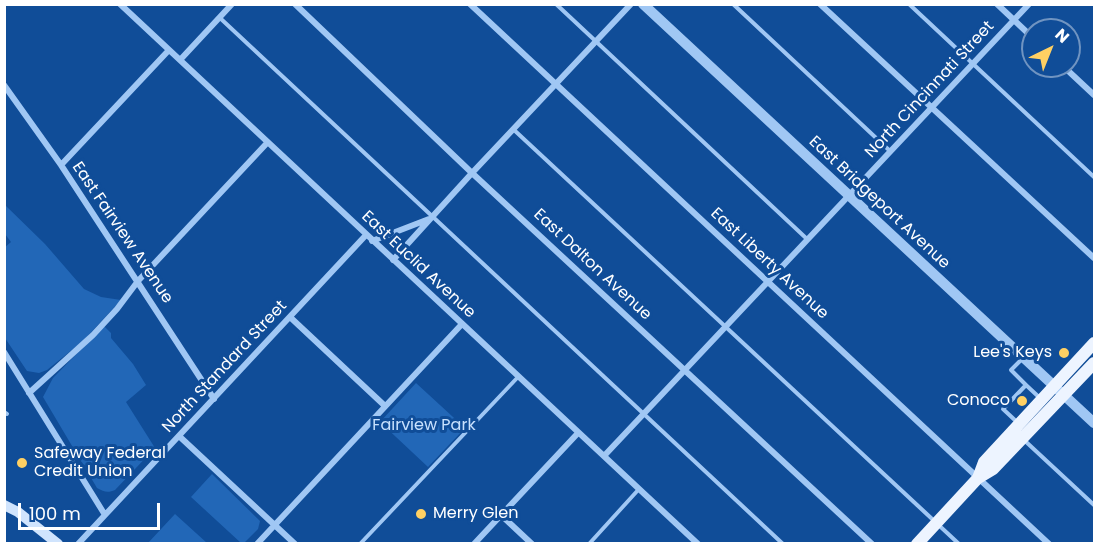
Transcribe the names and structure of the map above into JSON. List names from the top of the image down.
{
  "streets": {
    "street": [
      "North Cincinnati Street",
      "East Bridgeport Avenue",
      "East Fairview Avenue",
      "East Liberty Avenue",
      "East Euclid Avenue",
      "East Dalton Avenue",
      "North Standard Street"
    ]
  },
  "crossings": [
    ["North Cincinnati Street", "East Bridgeport Avenue"],
    ["North Cincinnati Street", "East Liberty Avenue"],
    ["North Cincinnati Street", "East Euclid Avenue"],
    ["North Cincinnati Street", "East Dalton Avenue"],
    ["East Fairview Avenue", "North Standard Street"],
    ["East Euclid Avenue", "North Standard Street"]
  ],
  "parks": ["Fairview Park"],
  "places": [
    "Lee's Keys",
    "Conoco",
    "Safeway Federal Credit Union",
    "Merry Glen"
  ],
  "scale_bar": "100 m",
  "north": "top right"
}
